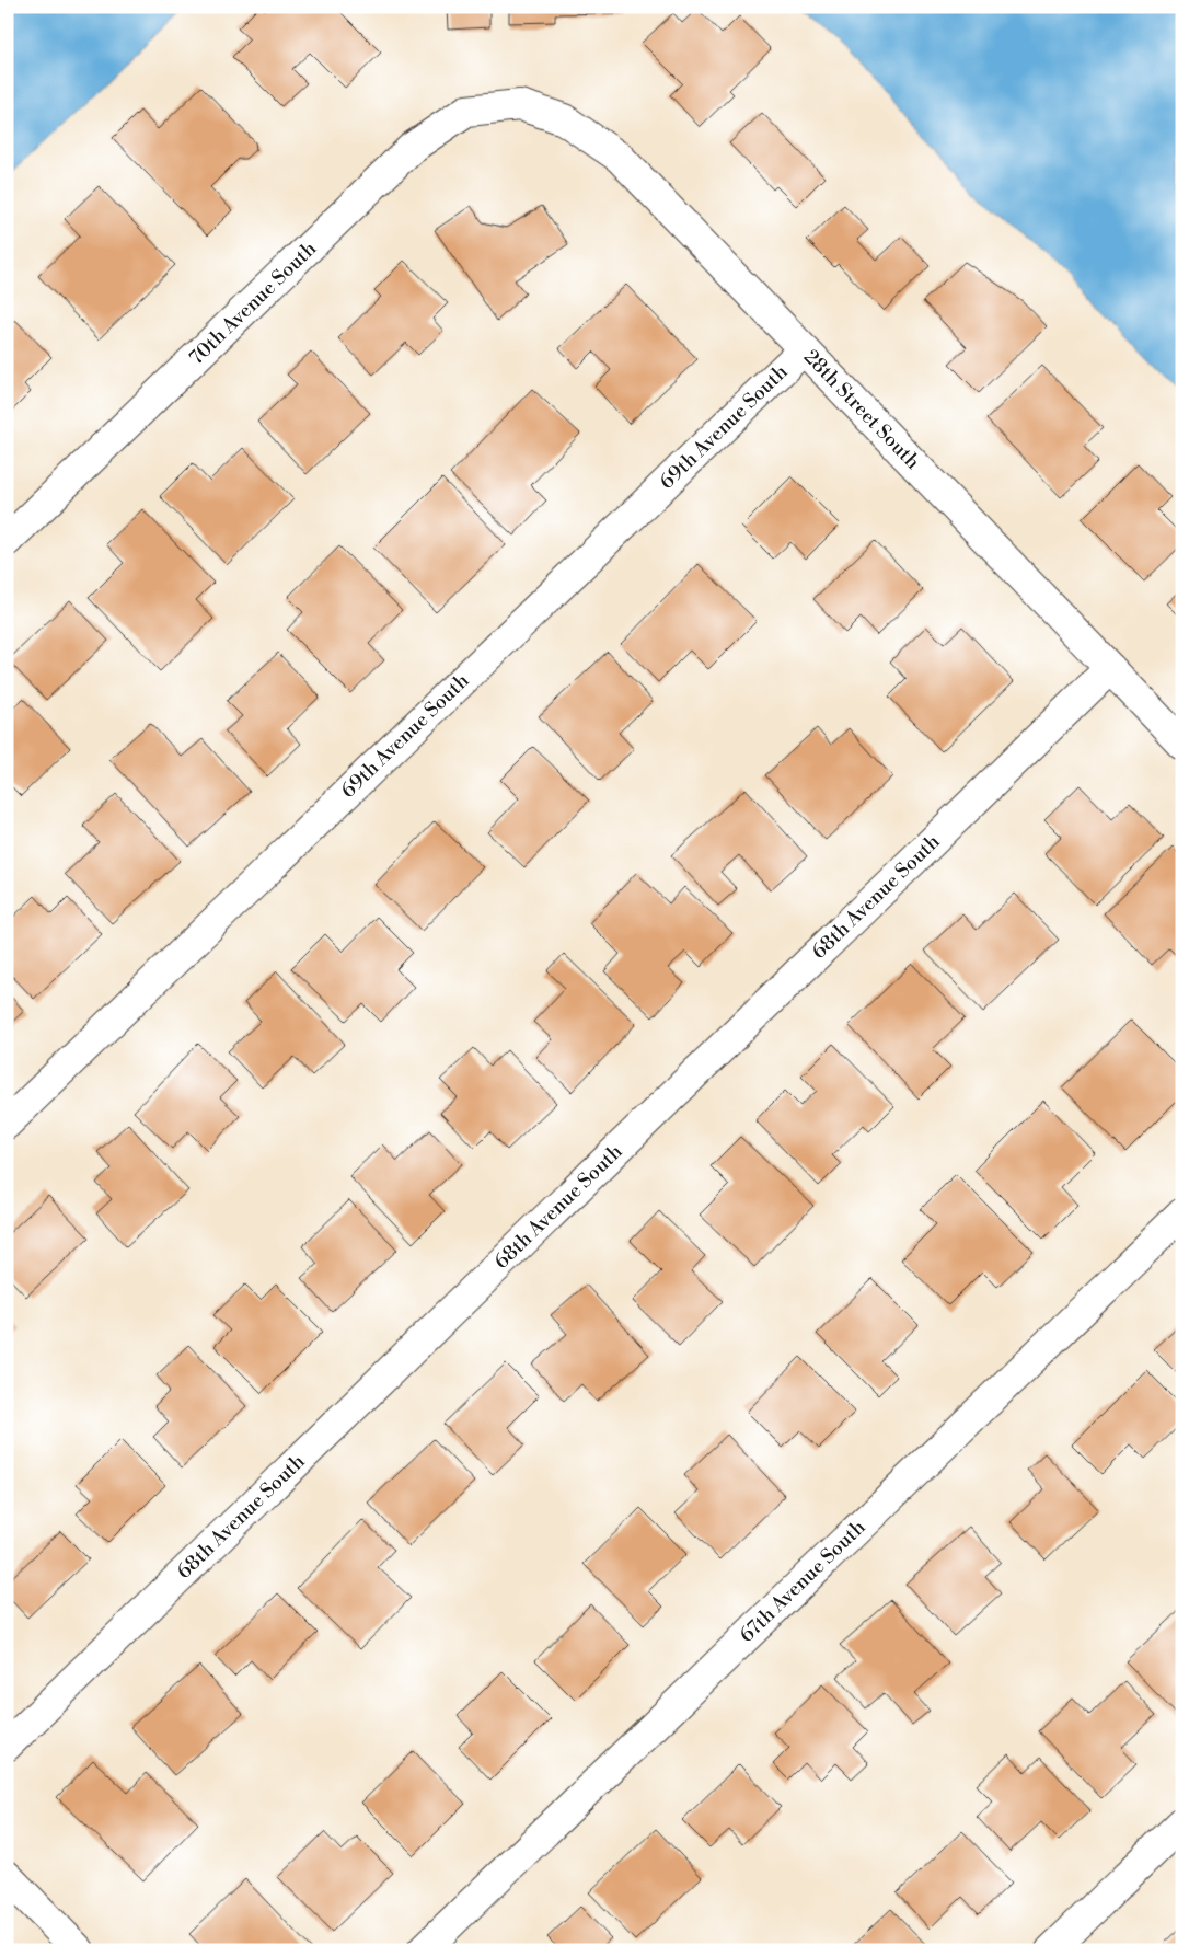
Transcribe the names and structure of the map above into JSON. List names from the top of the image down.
{
  "streets": {
    "street": [
      "70th Avenue South",
      "28th Street South",
      "69th Avenue South",
      "68th Avenue South",
      "67th Avenue South"
    ]
  },
  "crossings": [
    ["70th Avenue South", "28th Street South"],
    ["28th Street South", "69th Avenue South"],
    ["28th Street South", "68th Avenue South"]
  ]
}
